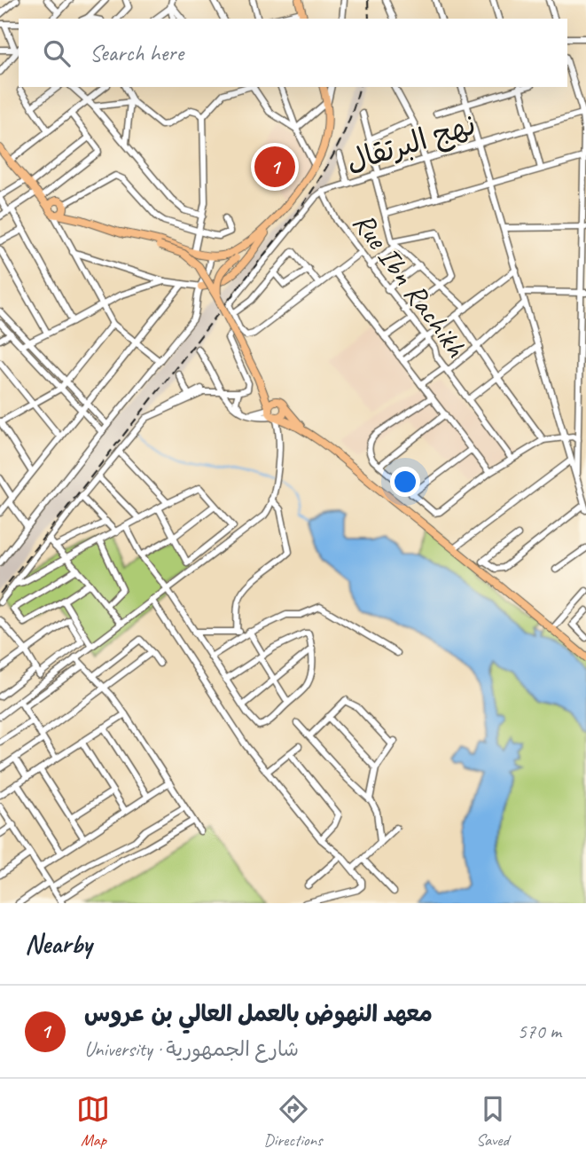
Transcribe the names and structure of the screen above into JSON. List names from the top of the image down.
{
  "streets": {
    "street": ["نهج البرتقال", "Rue Ibn Rachikh"]
  },
  "crossings": [
    ["نهج البرتقال", "Rue Ibn Rachikh"]
  ],
  "page": {
    "search": "Search here",
    "pins": "1",
    "heading": "Nearby",
    "list": [
      {
        "mark": "1",
        "name": "معهد النهوض بالعمل العالي بن عروس",
        "note": "University · شارع الجمهورية",
        "value": "570 m"
      }
    ],
    "nav": ["Map", "Directions", "Saved"]
  }
}
